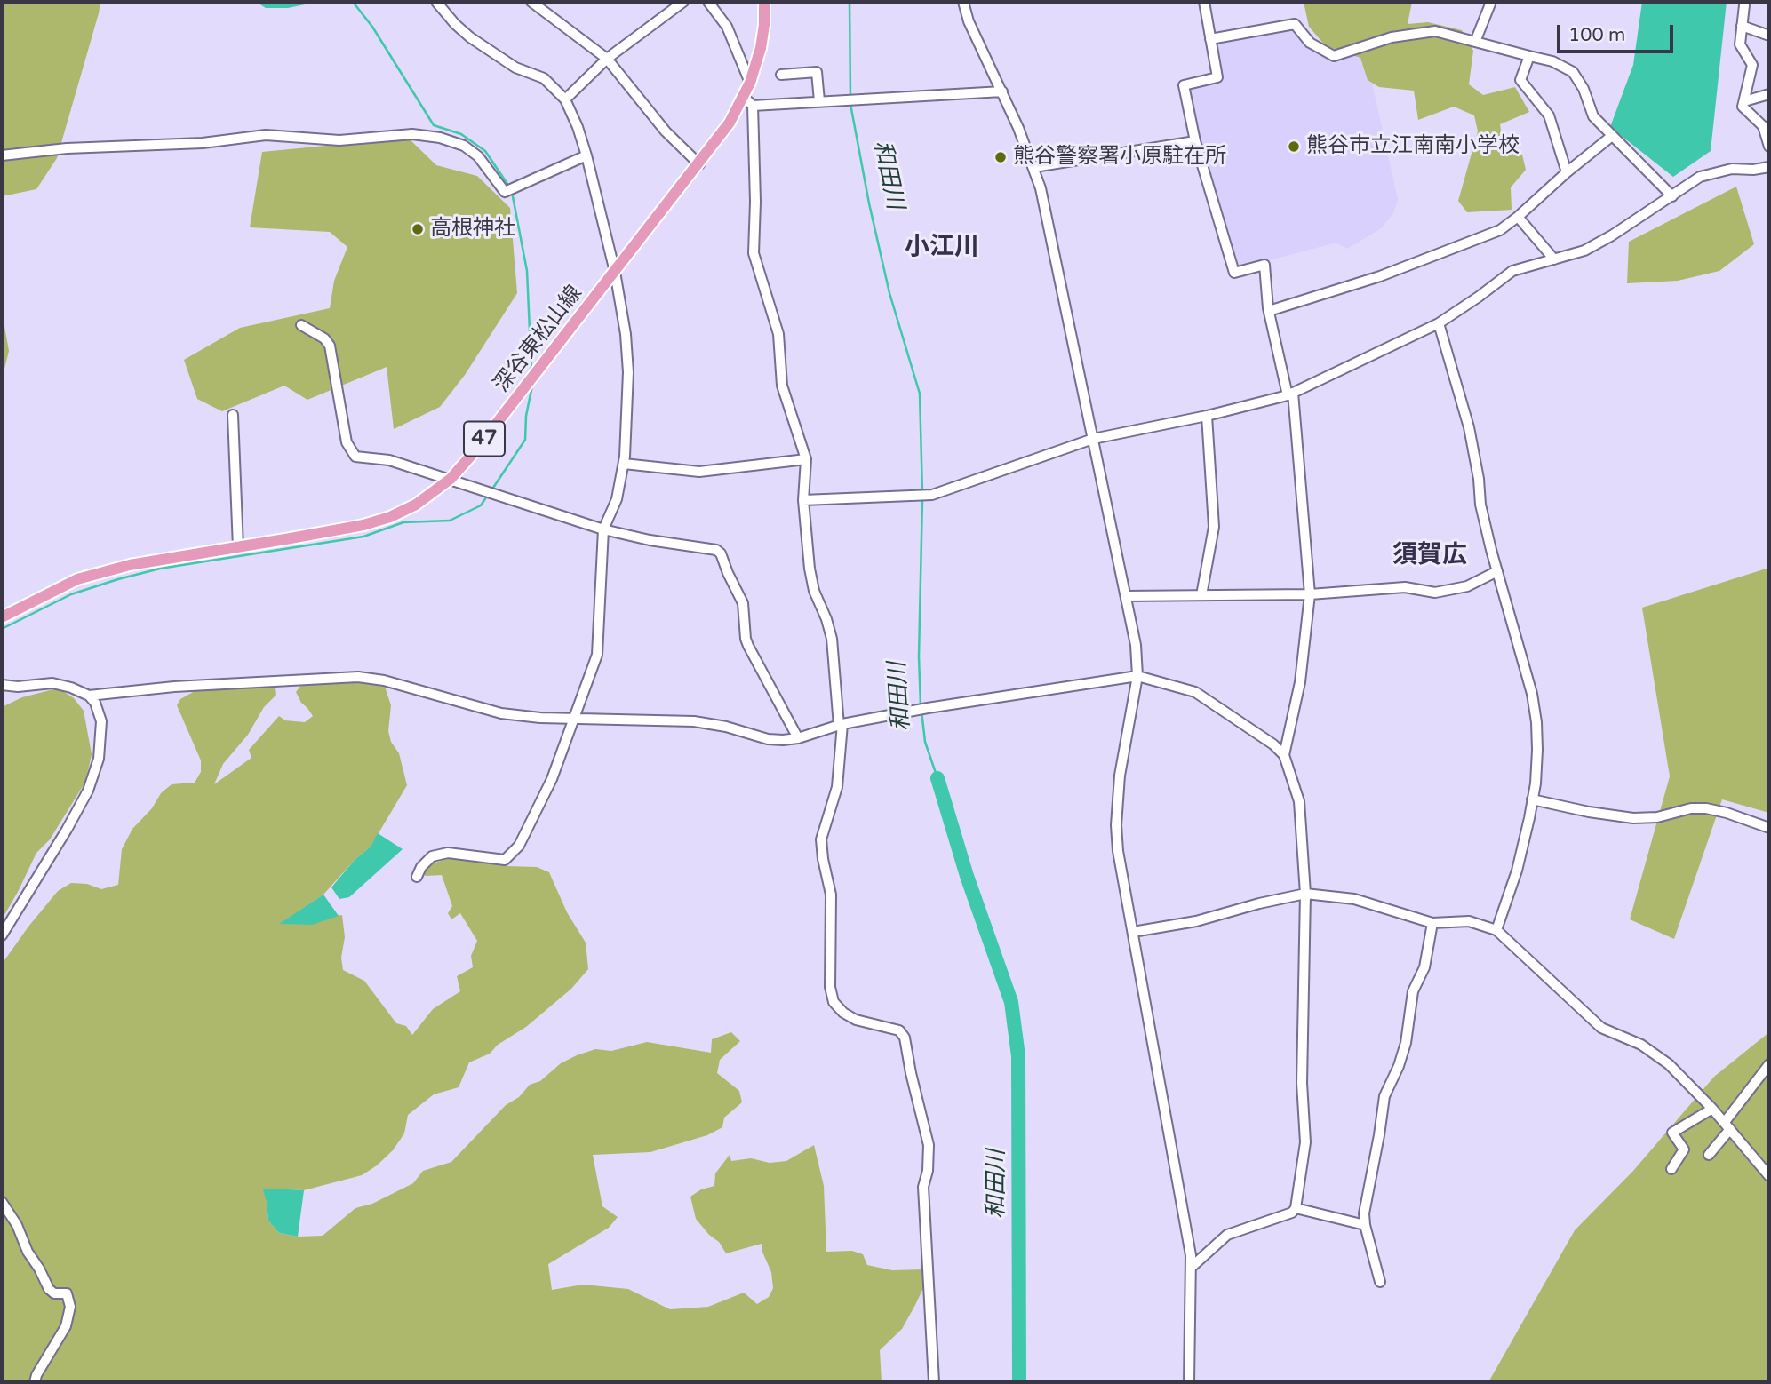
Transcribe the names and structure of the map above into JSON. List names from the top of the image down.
{
  "streets": {
    "main road": ["深谷東松山線", "47"]
  },
  "districts": ["小江川", "須賀広"],
  "water": ["和田川"],
  "places": ["熊谷市立江南南小学校", "熊谷警察署小原駐在所", "高根神社"],
  "scale_bar": "100 m"
}
